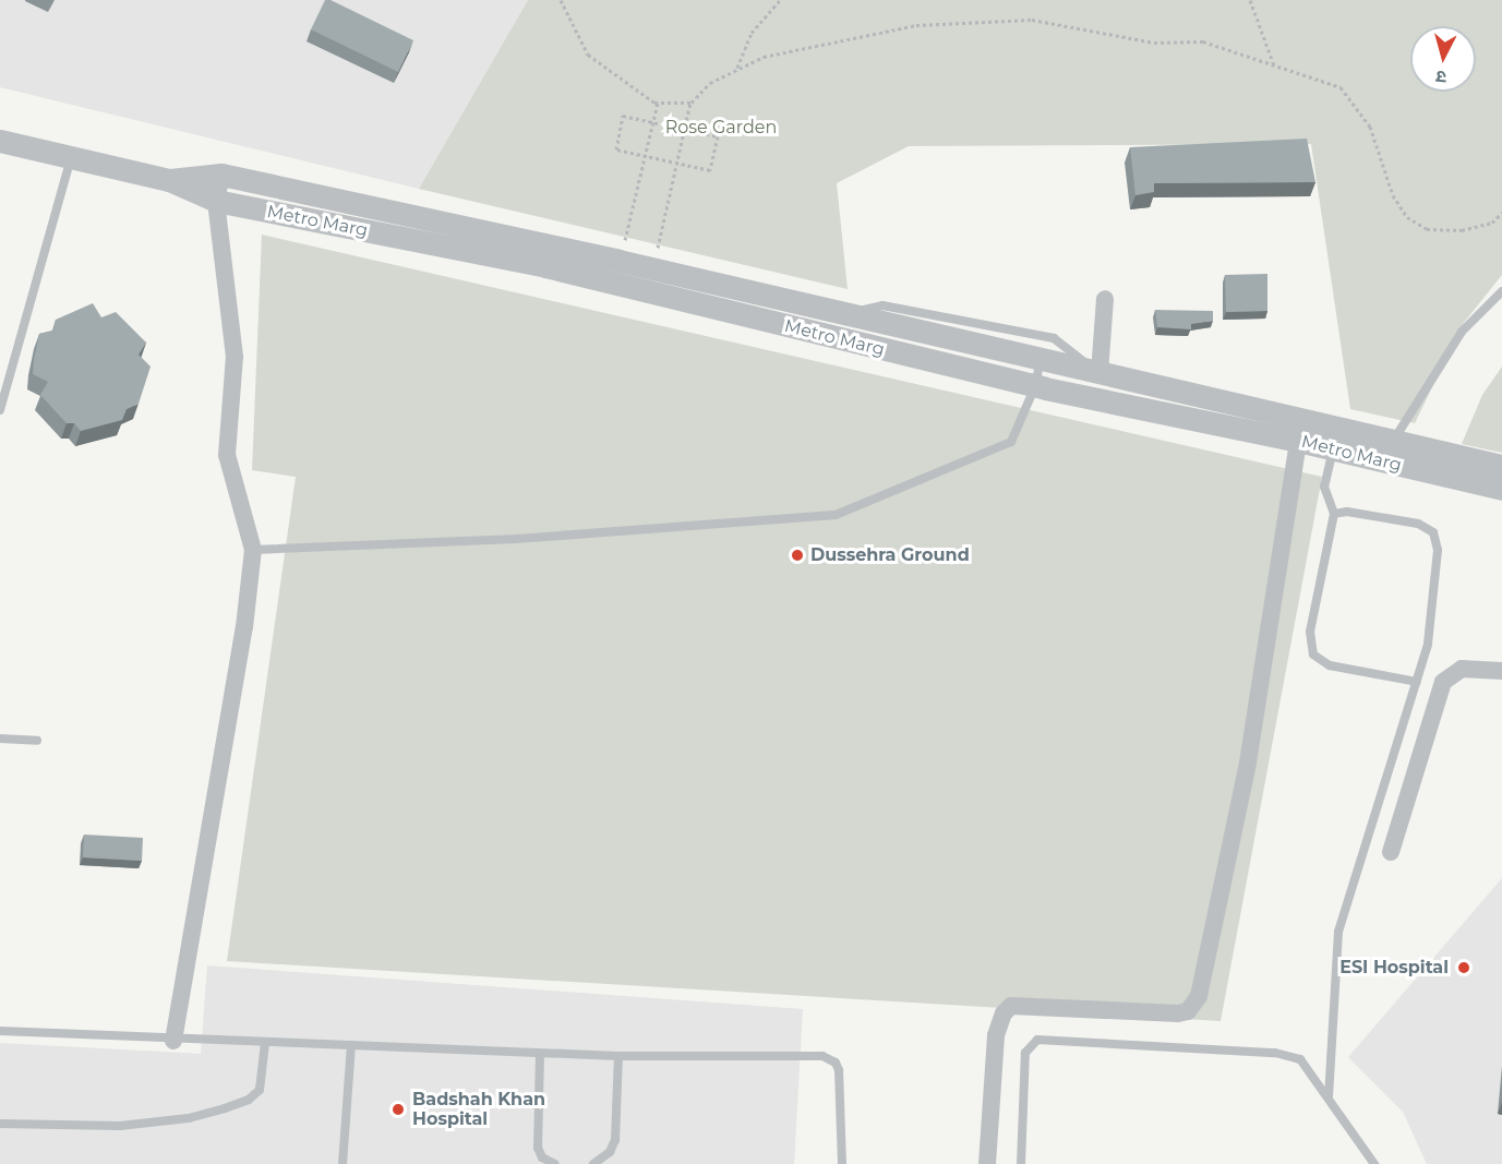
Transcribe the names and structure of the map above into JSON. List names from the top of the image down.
{
  "streets": {
    "street": ["Metro Marg"]
  },
  "parks": ["Rose Garden"],
  "places": ["Dussehra Ground", "ESI Hospital", "Badshah Khan Hospital"],
  "north": "bottom"
}
